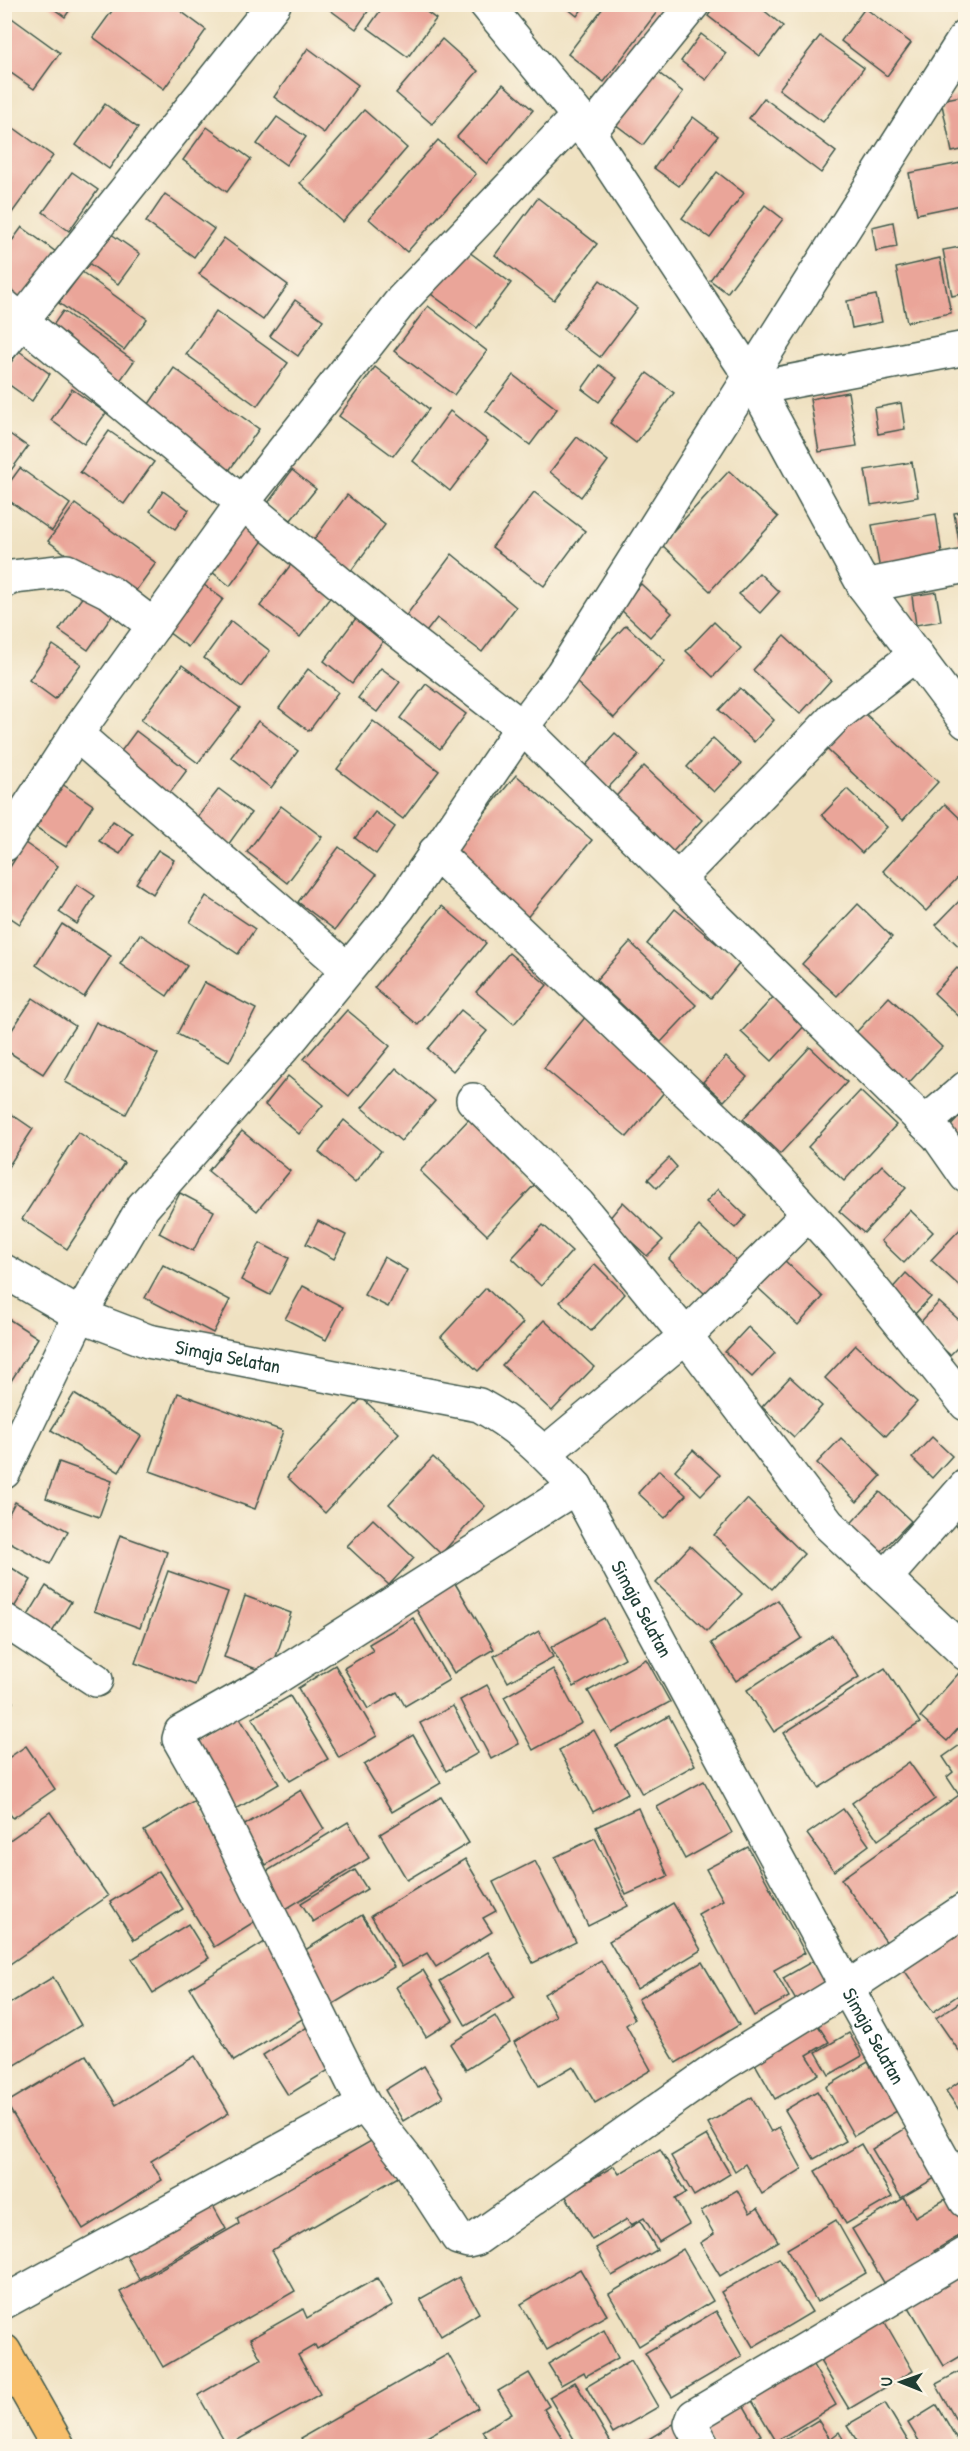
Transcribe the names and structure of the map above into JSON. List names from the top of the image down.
{
  "streets": {
    "street": ["Simaja Selatan"]
  },
  "north": "left"
}
